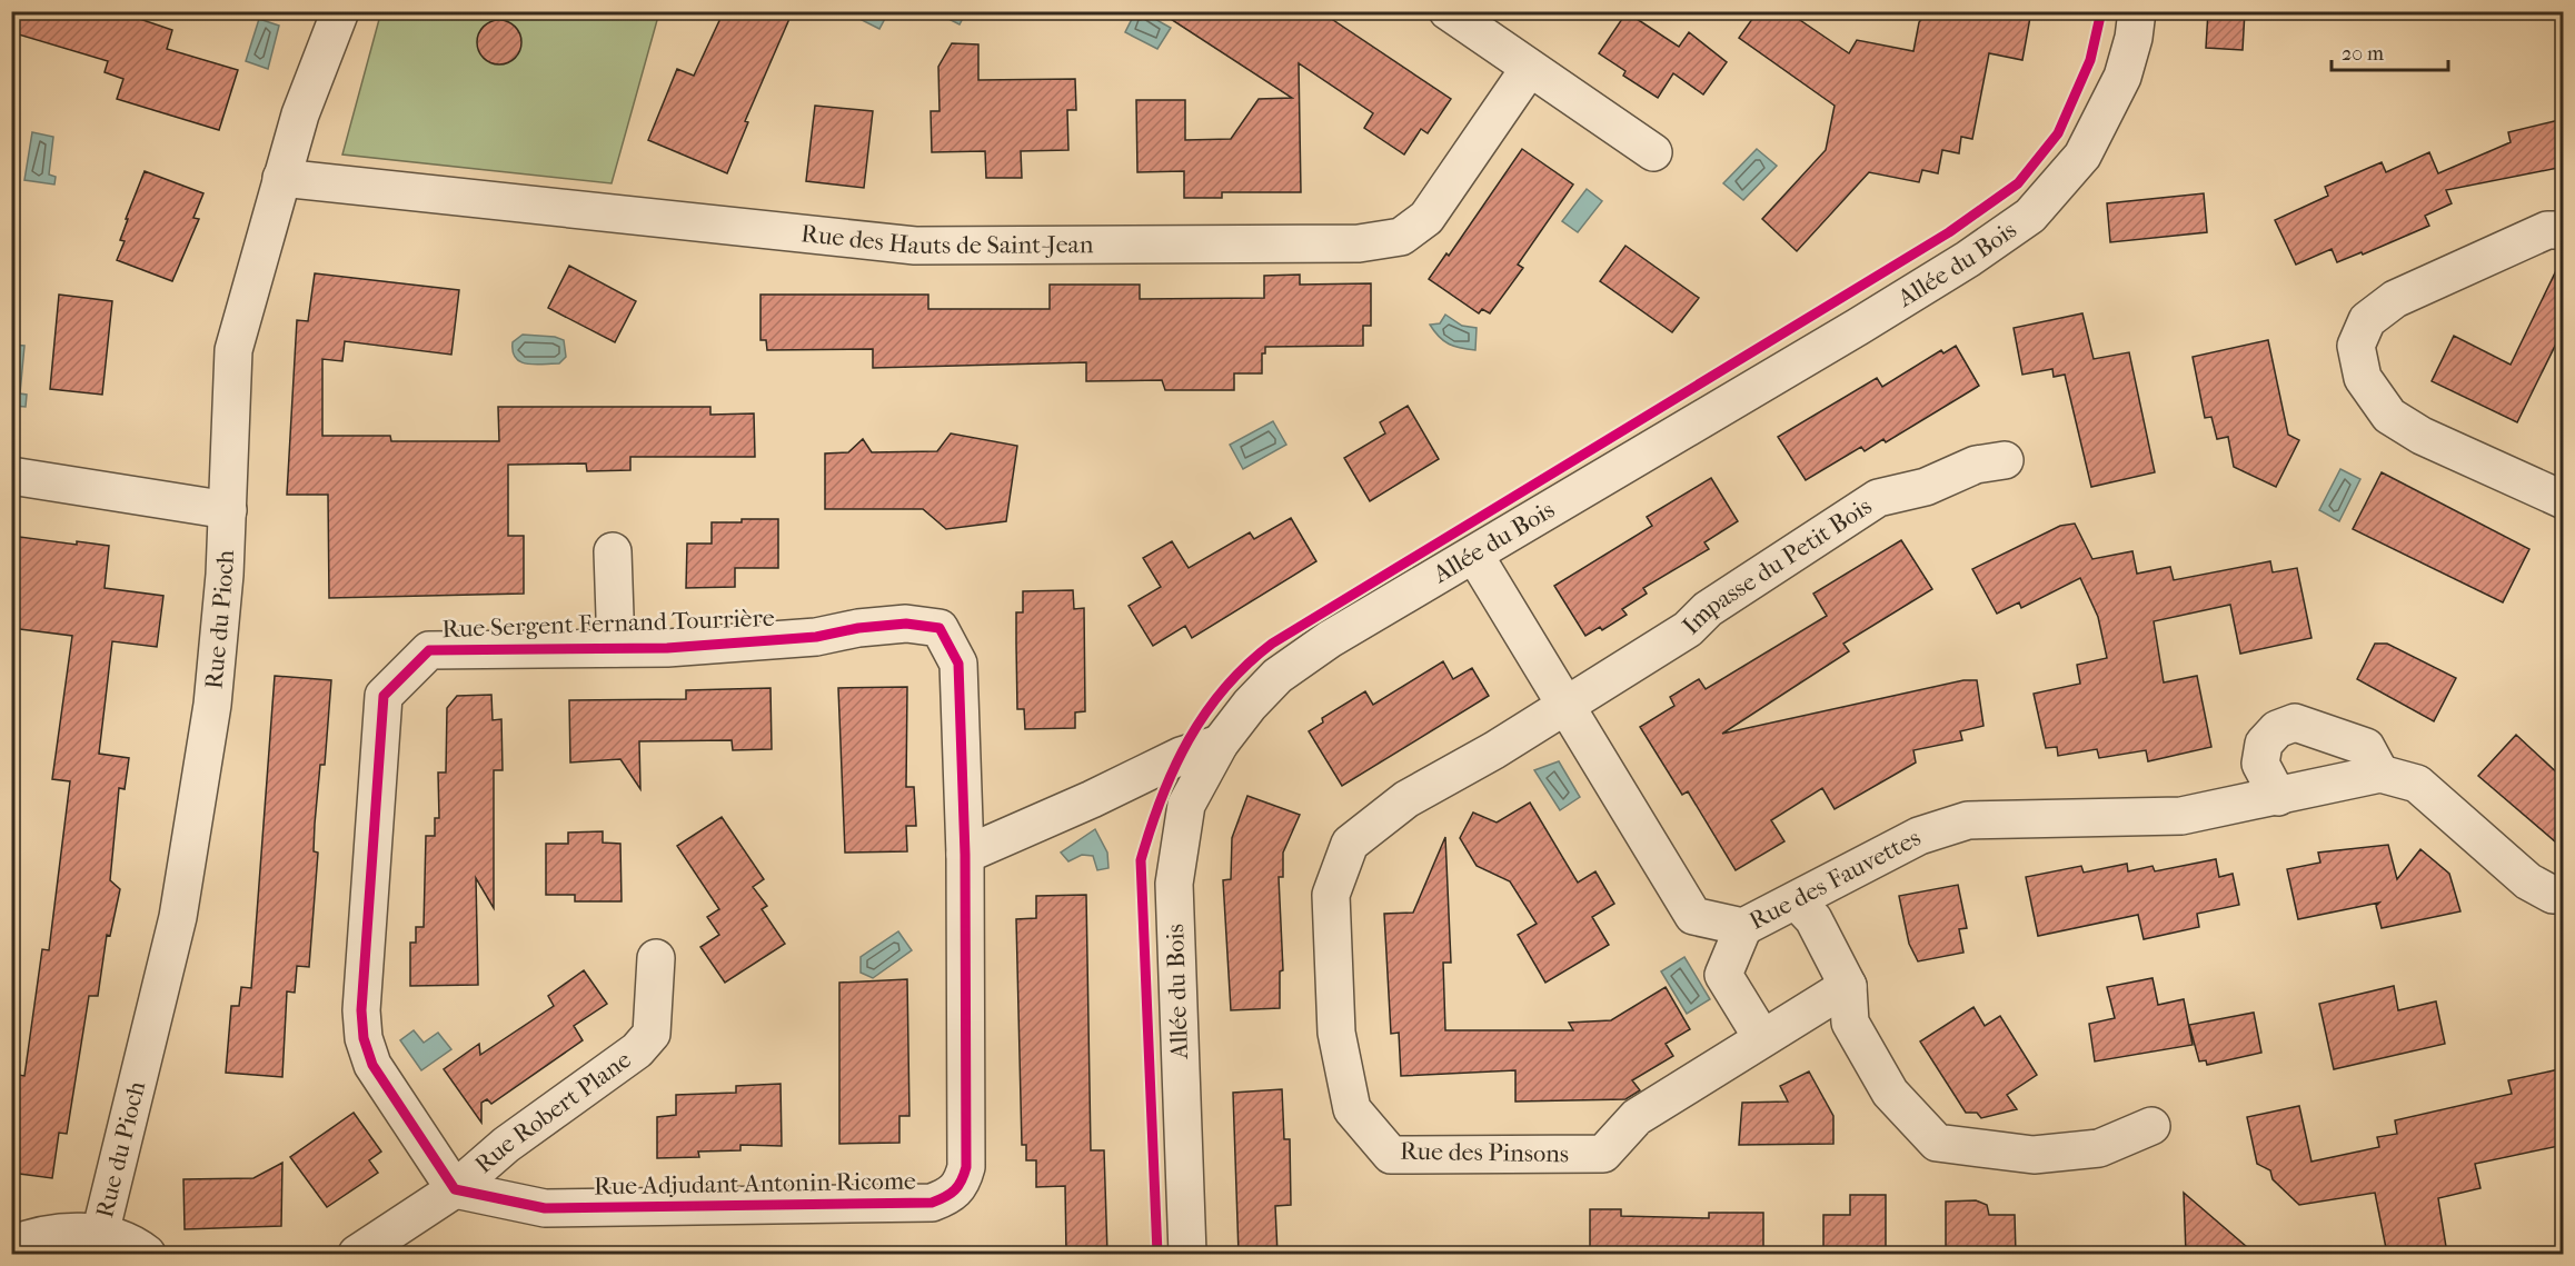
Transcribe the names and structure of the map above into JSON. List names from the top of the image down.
{
  "streets": {
    "street": [
      "Rue des Hauts de Saint-Jean",
      "Allée du Bois",
      "Impasse du Petit Bois",
      "Rue du Pioch",
      "Rue Sergent Fernand Tourrière",
      "Rue des Fauvettes",
      "Rue Robert Plane",
      "Rue des Pinsons",
      "Rue Adjudant Antonin Ricome"
    ]
  },
  "crossings": [
    ["Rue des Hauts de Saint-Jean", "Rue du Pioch"],
    ["Allée du Bois", "Rue des Fauvettes"],
    ["Impasse du Petit Bois", "Rue des Fauvettes"],
    ["Impasse du Petit Bois", "Rue des Pinsons"],
    ["Rue Sergent Fernand Tourrière", "Rue Robert Plane"],
    ["Rue Sergent Fernand Tourrière", "Rue Adjudant Antonin Ricome"],
    ["Rue des Fauvettes", "Rue des Pinsons"],
    ["Rue Robert Plane", "Rue Adjudant Antonin Ricome"]
  ],
  "scale_bar": "20 m"
}
